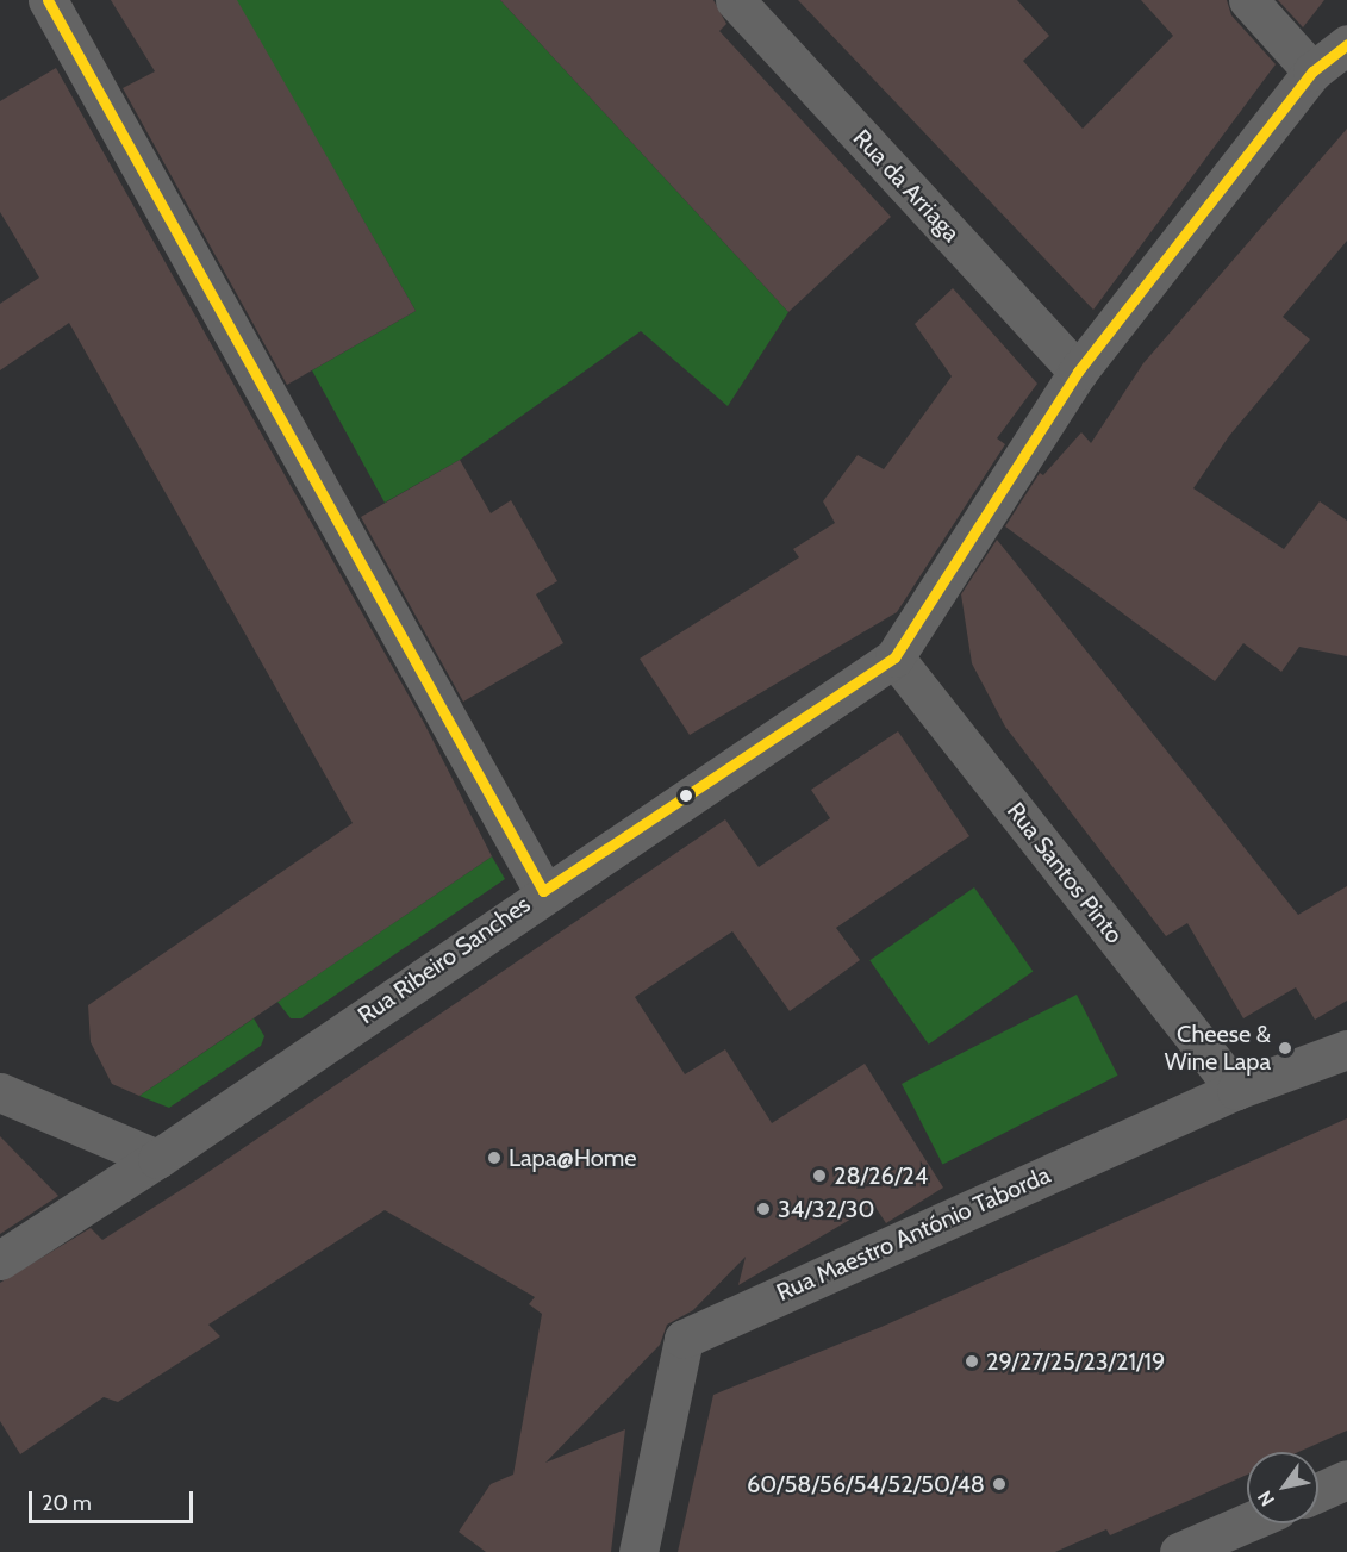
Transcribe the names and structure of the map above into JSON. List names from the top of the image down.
{
  "streets": {
    "street": [
      "Rua da Arriaga",
      "Rua Santos Pinto",
      "Rua Ribeiro Sanches",
      "Rua Maestro António Taborda"
    ]
  },
  "crossings": [
    ["Rua da Arriaga", "Rua Ribeiro Sanches"],
    ["Rua Santos Pinto", "Rua Ribeiro Sanches"],
    ["Rua Santos Pinto", "Rua Maestro António Taborda"]
  ],
  "places": [
    "Cheese & Wine Lapa",
    "Lapa@Home",
    "28/26/24",
    "34/32/30",
    "29/27/25/23/21/19",
    "60/58/56/54/52/50/48"
  ],
  "scale_bar": "20 m",
  "north": "bottom left"
}
